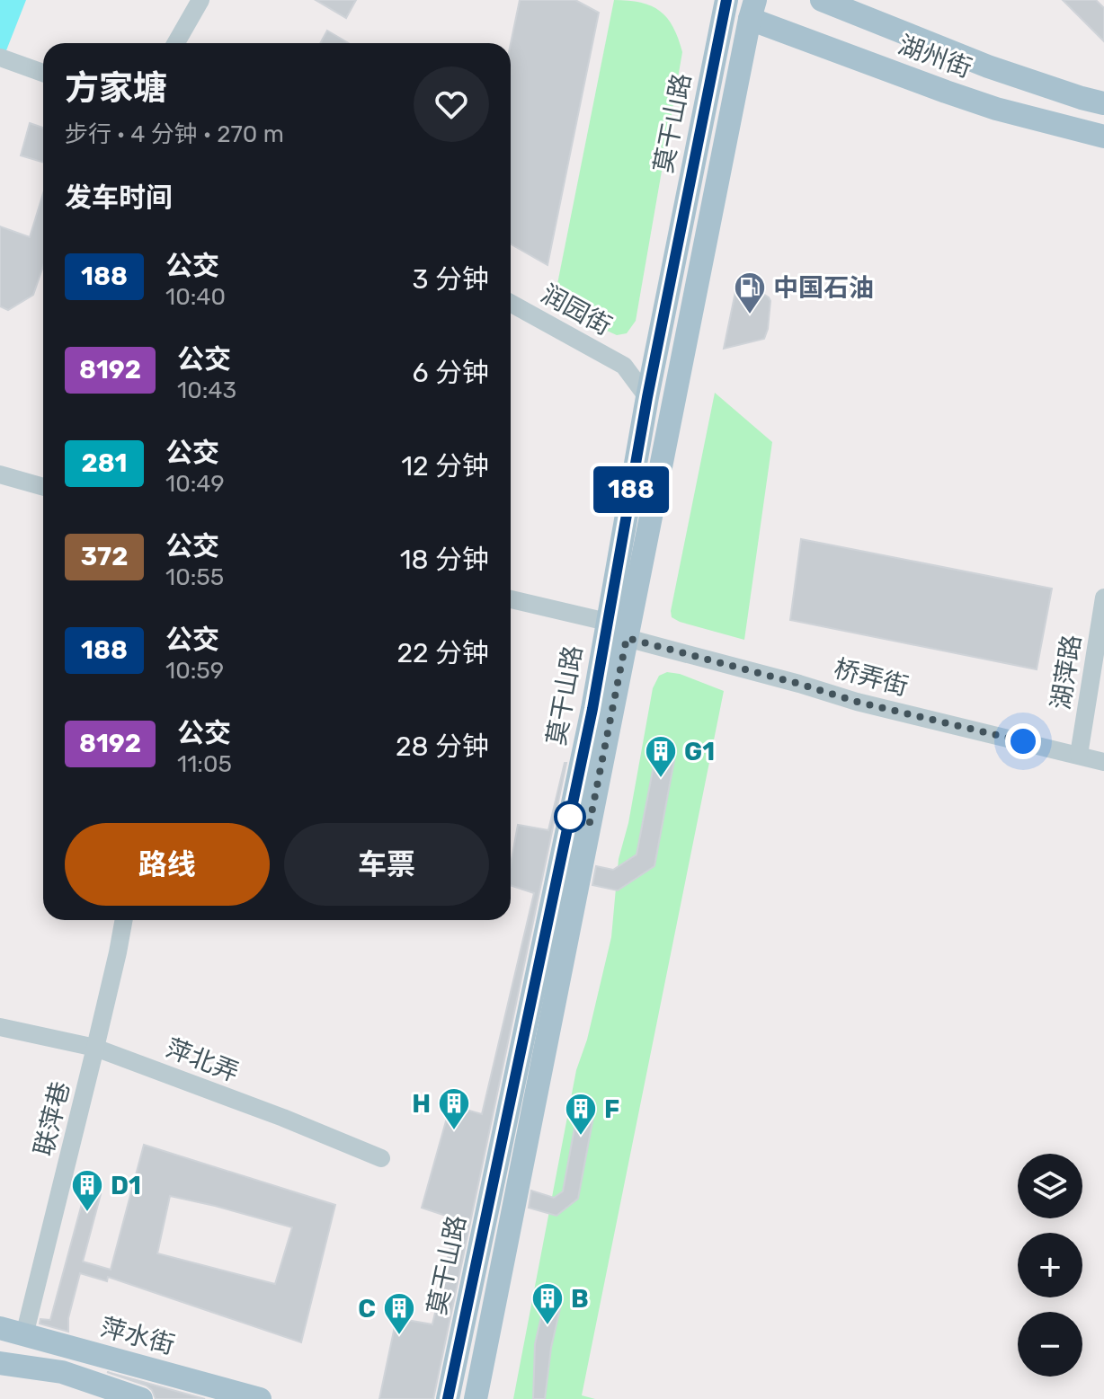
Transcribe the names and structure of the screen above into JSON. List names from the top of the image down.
{
  "streets": {
    "main road": ["湖州街", "莫干山路", "萍水街"],
    "street": [
      "润园街",
      "湖萍路",
      "桥弄街",
      "萍北弄",
      "联萍巷"
    ]
  },
  "crossings": [
    ["湖州街", "莫干山路"],
    ["莫干山路", "润园街"],
    ["莫干山路", "桥弄街"],
    ["湖萍路", "桥弄街"],
    ["萍北弄", "联萍巷"],
    ["联萍巷", "萍水街"]
  ],
  "places": {
    "fuel station": ["中国石油"],
    "building": [
      "G1",
      "H",
      "F",
      "D1",
      "B",
      "C"
    ]
  },
  "lines": ["bus line 188"],
  "page": {
    "on_map": "188",
    "heading": [
      ["方家塘", "步行 · 4 分钟 · 270 m"],
      "发车时间"
    ],
    "list": [
      {
        "mark": "188",
        "name": "公交",
        "note": "10:40",
        "value": "3 分钟"
      },
      {
        "mark": "8192",
        "name": "公交",
        "note": "10:43",
        "value": "6 分钟"
      },
      {
        "mark": "281",
        "name": "公交",
        "note": "10:49",
        "value": "12 分钟"
      },
      {
        "mark": "372",
        "name": "公交",
        "note": "10:55",
        "value": "18 分钟"
      },
      {
        "mark": "188",
        "name": "公交",
        "note": "10:59",
        "value": "22 分钟"
      },
      {
        "mark": "8192",
        "name": "公交",
        "note": "11:05",
        "value": "28 分钟"
      }
    ],
    "buttons": ["路线", "车票"],
    "map_buttons": ["+", "−"]
  }
}
